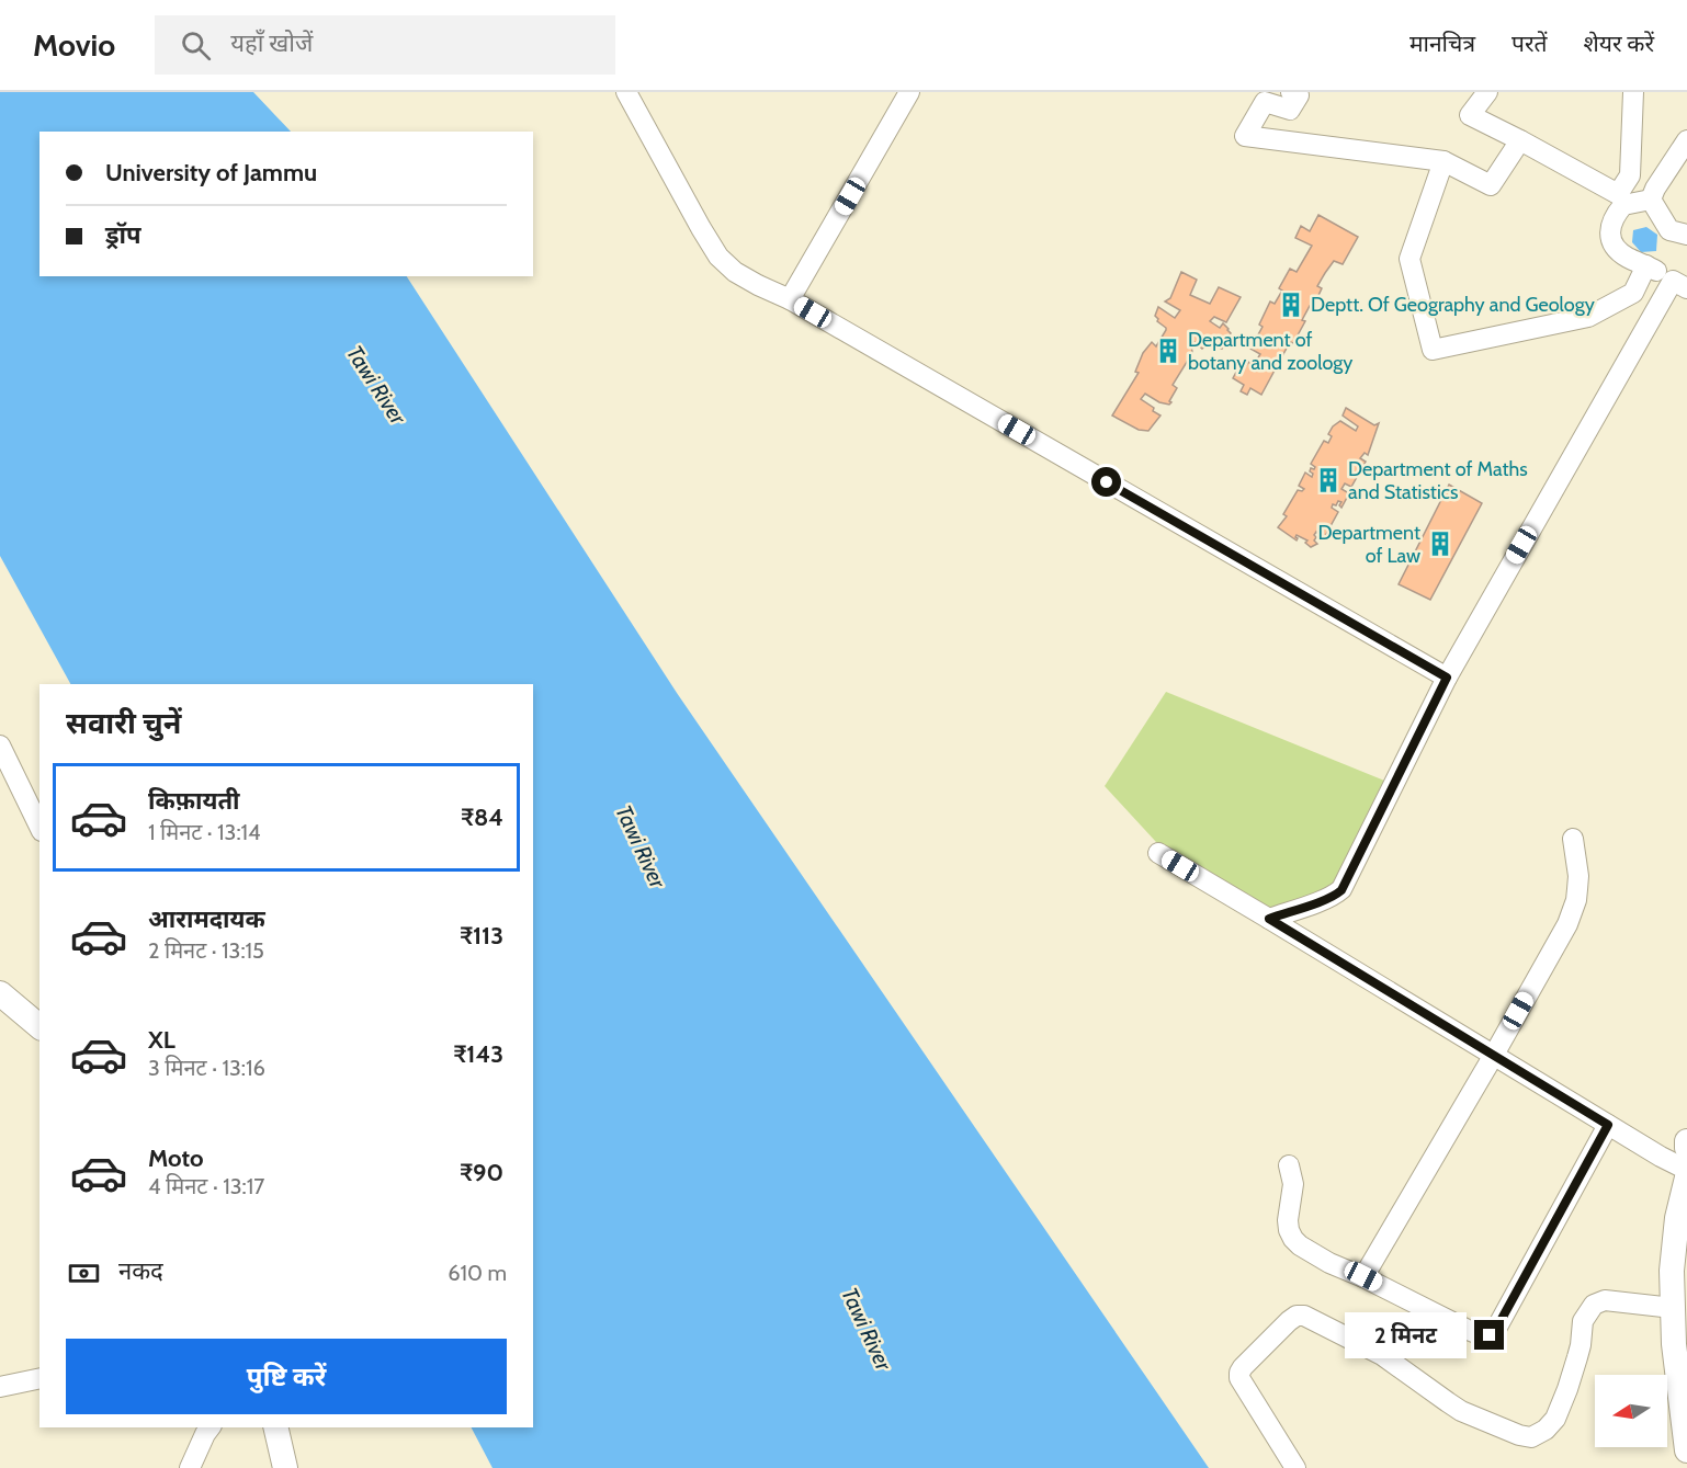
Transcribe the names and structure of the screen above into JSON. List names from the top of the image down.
{
  "water": ["Tawi River"],
  "places": {
    "building": [
      "Deptt. Of Geography and Geology",
      "Department of botany and zoology",
      "Department of Maths and Statistics",
      "Department of Law"
    ]
  },
  "north": "left",
  "page": {
    "header": "Movio",
    "search": "यहाँ खोजें",
    "nav": ["मानचित्र", "परतें", "शेयर करें"],
    "banner": ["University of Jammu", "ड्रॉप"],
    "heading": "सवारी चुनें",
    "list": [
      {
        "name": "किफ़ायती",
        "note": "1 मिनट · 13:14",
        "value": "₹84"
      },
      {
        "name": "आरामदायक",
        "note": "2 मिनट · 13:15",
        "value": "₹113"
      },
      {
        "name": "XL",
        "note": "3 मिनट · 13:16",
        "value": "₹143"
      },
      {
        "name": "Moto",
        "note": "4 मिनट · 13:17",
        "value": "₹90"
      }
    ],
    "pay": ["नकद", "610 m"],
    "bubble": "2 मिनट",
    "buttons": "पुष्टि करें"
  }
}
